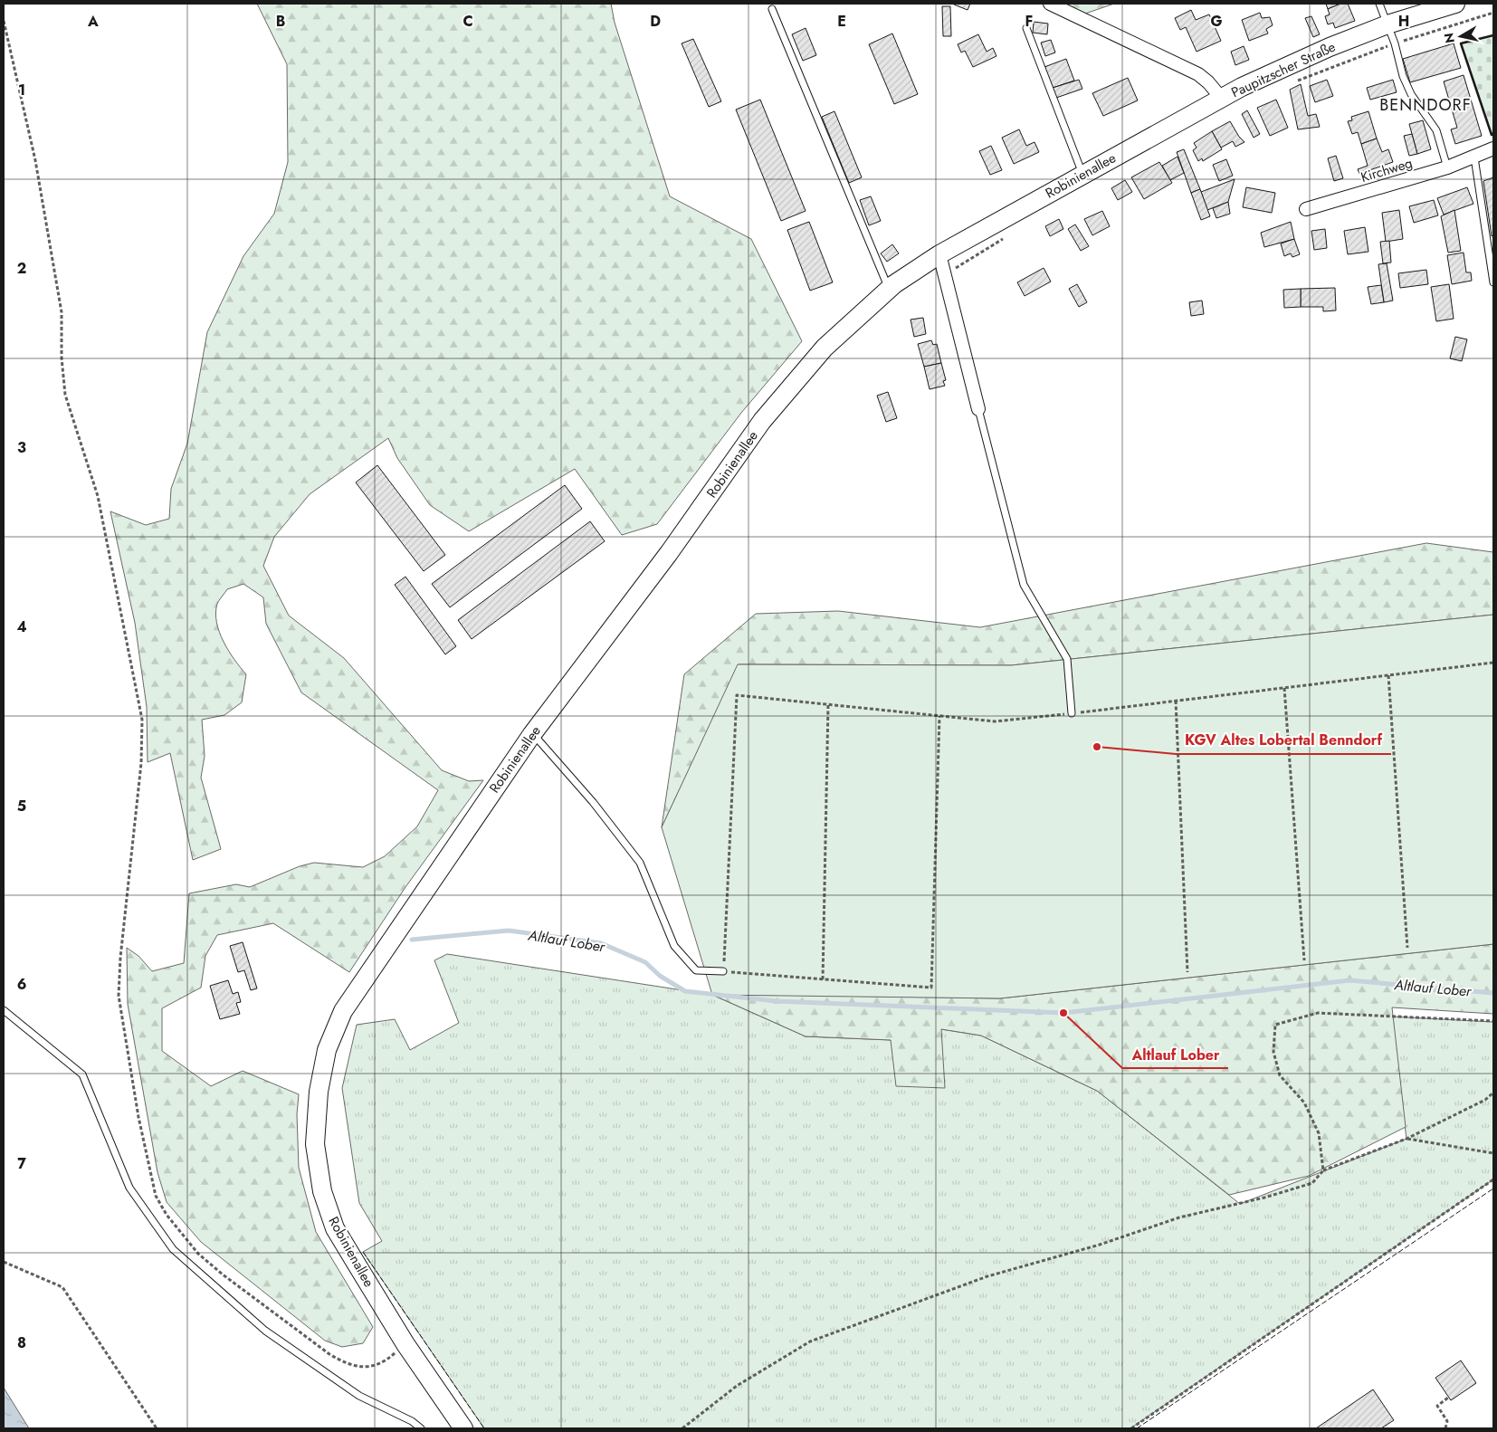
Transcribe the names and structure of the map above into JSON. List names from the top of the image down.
{
  "streets": {
    "street": ["Paupitzscher Straße", "Kirchweg", "Robinienallee"]
  },
  "crossings": [
    ["Paupitzscher Straße", "Robinienallee"]
  ],
  "districts": ["BENNDORF"],
  "water": ["Altlauf Lober"],
  "places": ["KGV Altes Lobertal Benndorf", "Altlauf Lober"],
  "north": "left",
  "grid": {
    "columns": [
      "A",
      "B",
      "C",
      "D",
      "E",
      "F",
      "G",
      "H"
    ],
    "rows": [
      "1",
      "2",
      "3",
      "4",
      "5",
      "6",
      "7",
      "8"
    ]
  }
}
